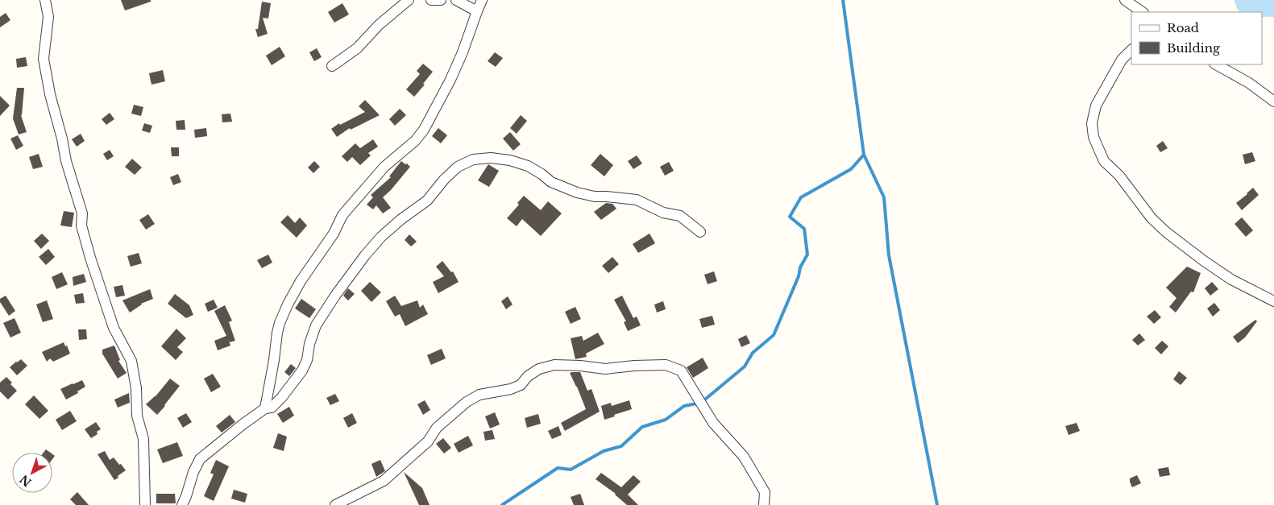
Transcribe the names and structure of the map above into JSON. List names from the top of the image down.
{
  "legend": ["Road", "Building"],
  "north": "bottom left"
}
